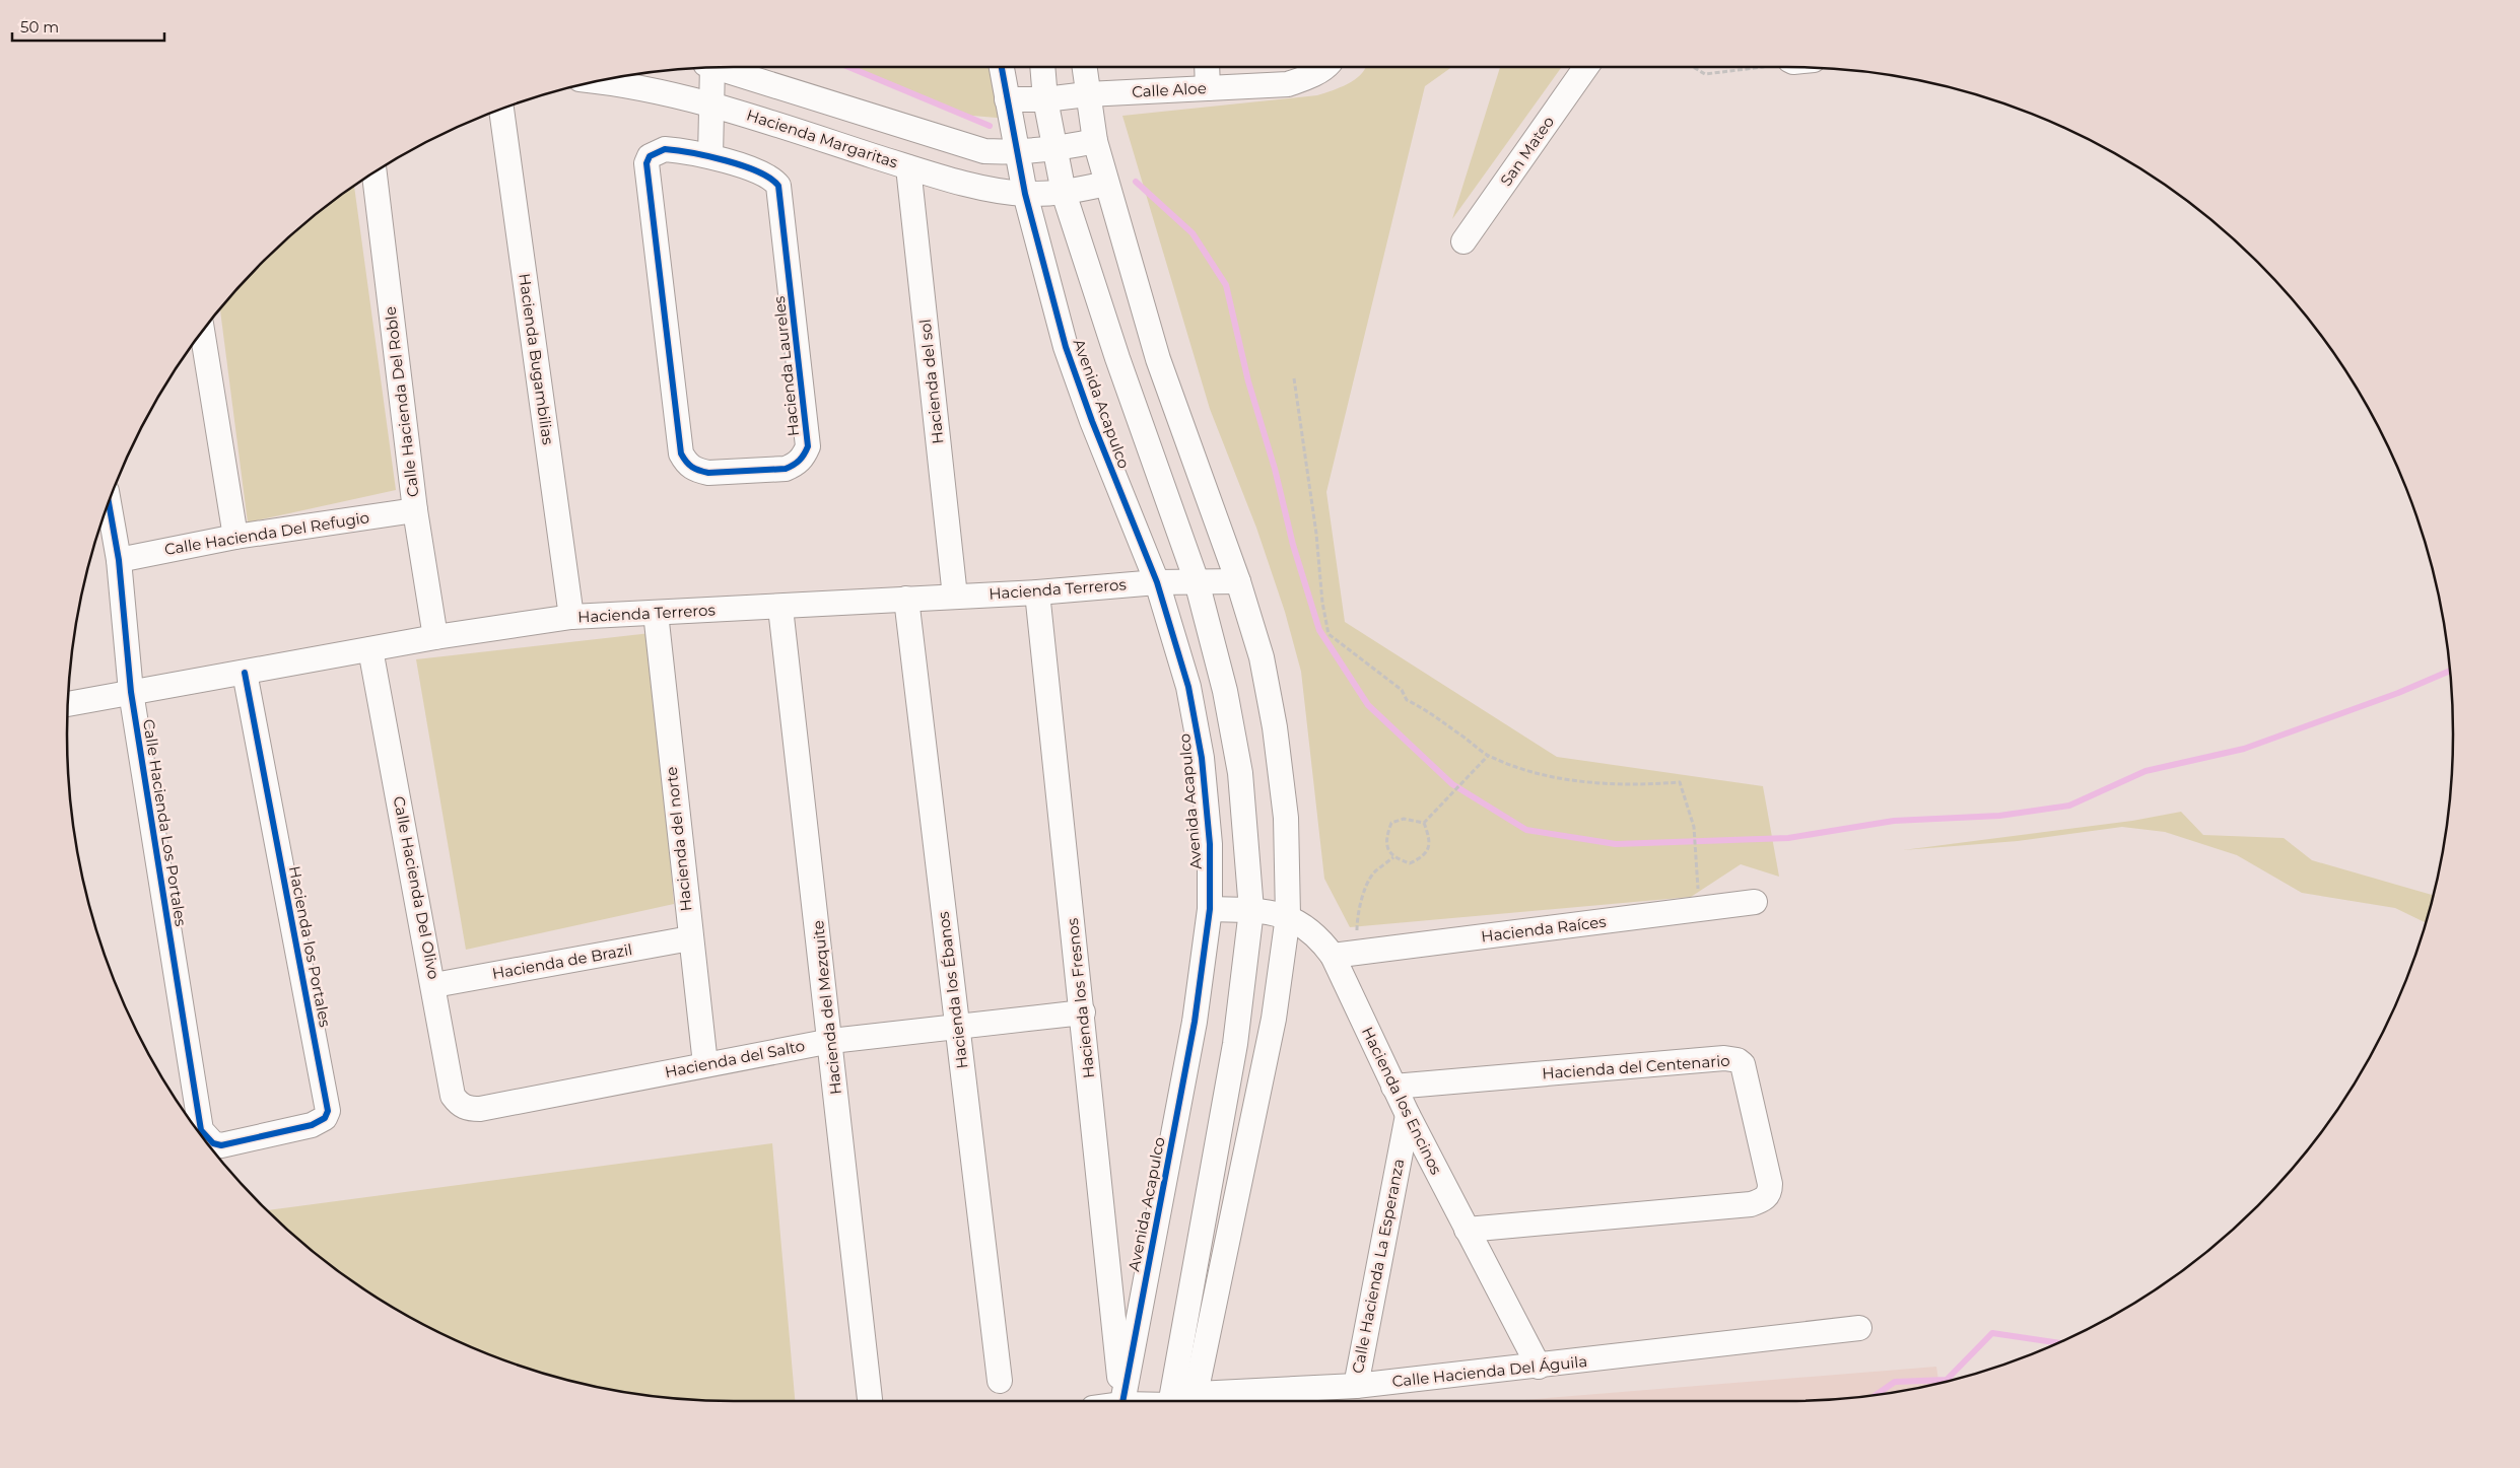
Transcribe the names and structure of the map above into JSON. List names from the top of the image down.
{
  "streets": {
    "street": [
      "Calle Aloe",
      "Hacienda Margaritas",
      "San Mateo",
      "Hacienda Bugambilias",
      "Hacienda Laureles",
      "Hacienda del sol",
      "Calle Hacienda Del Roble",
      "Avenida Acapulco",
      "Calle Hacienda Del Refugio",
      "Hacienda Terreros",
      "Calle Hacienda Los Portales",
      "Hacienda del norte",
      "Calle Hacienda Del Olivo",
      "Hacienda Raíces",
      "Hacienda los Portales",
      "Hacienda de Brazil",
      "Hacienda los Ébanos",
      "Hacienda los Fresnos",
      "Hacienda del Mezquite",
      "Hacienda del Salto",
      "Hacienda del Centenario",
      "Hacienda los Encinos",
      "Calle Hacienda La Esperanza",
      "Calle Hacienda Del Águila"
    ]
  },
  "crossings": [
    ["Calle Aloe", "Avenida Acapulco"],
    ["Hacienda Margaritas", "Hacienda del sol"],
    ["Hacienda Margaritas", "Avenida Acapulco"],
    ["Hacienda Bugambilias", "Hacienda Terreros"],
    ["Hacienda del sol", "Hacienda Terreros"],
    ["Calle Hacienda Del Roble", "Calle Hacienda Del Refugio"],
    ["Calle Hacienda Del Roble", "Hacienda Terreros"],
    ["Avenida Acapulco", "Hacienda Terreros"],
    ["Avenida Acapulco", "Hacienda los Encinos"],
    ["Calle Hacienda Del Refugio", "Calle Hacienda Los Portales"],
    ["Hacienda Terreros", "Calle Hacienda Los Portales"],
    ["Hacienda Terreros", "Hacienda del norte"],
    ["Hacienda Terreros", "Calle Hacienda Del Olivo"],
    ["Hacienda Terreros", "Hacienda los Portales"],
    ["Hacienda Terreros", "Hacienda los Ébanos"],
    ["Hacienda Terreros", "Hacienda los Fresnos"],
    ["Hacienda Terreros", "Hacienda del Mezquite"],
    ["Calle Hacienda Los Portales", "Hacienda los Portales"],
    ["Hacienda del norte", "Hacienda de Brazil"],
    ["Hacienda del norte", "Hacienda del Salto"],
    ["Calle Hacienda Del Olivo", "Hacienda de Brazil"],
    ["Calle Hacienda Del Olivo", "Hacienda del Salto"],
    ["Hacienda Raíces", "Hacienda los Encinos"],
    ["Hacienda los Ébanos", "Hacienda del Salto"],
    ["Hacienda los Fresnos", "Hacienda del Salto"],
    ["Hacienda del Mezquite", "Hacienda del Salto"],
    ["Hacienda del Centenario", "Hacienda los Encinos"],
    ["Hacienda los Encinos", "Calle Hacienda La Esperanza"],
    ["Hacienda los Encinos", "Calle Hacienda Del Águila"],
    ["Calle Hacienda La Esperanza", "Calle Hacienda Del Águila"]
  ],
  "scale_bar": "50 m"
}
